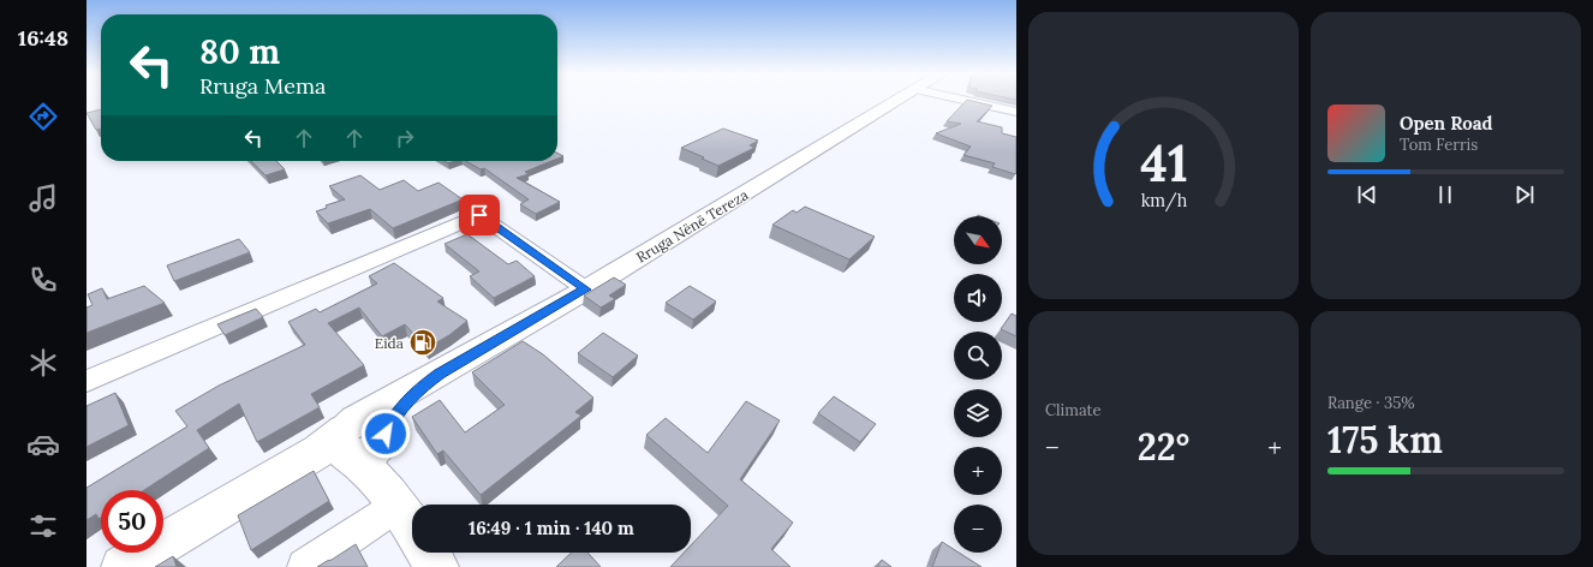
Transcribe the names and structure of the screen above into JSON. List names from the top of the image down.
{
  "streets": {
    "main road": ["Rruga Nënë Tereza"]
  },
  "places": {
    "fuel station": ["Eida"]
  },
  "north": "bottom right",
  "page": {
    "tabs": "16:48",
    "turn": ["80 m", "Rruga Mema"],
    "song": ["Open Road", "Tom Ferris"],
    "map_buttons": ["+", "−"],
    "tile": [
      "Climate",
      ["Range · 35%", "175 km"]
    ],
    "heat": ["−", "22°", "+"],
    "limit": "50",
    "trip": "16:49 · 1 min · 140 m",
    "gauge": ["41", "km/h"]
  }
}
